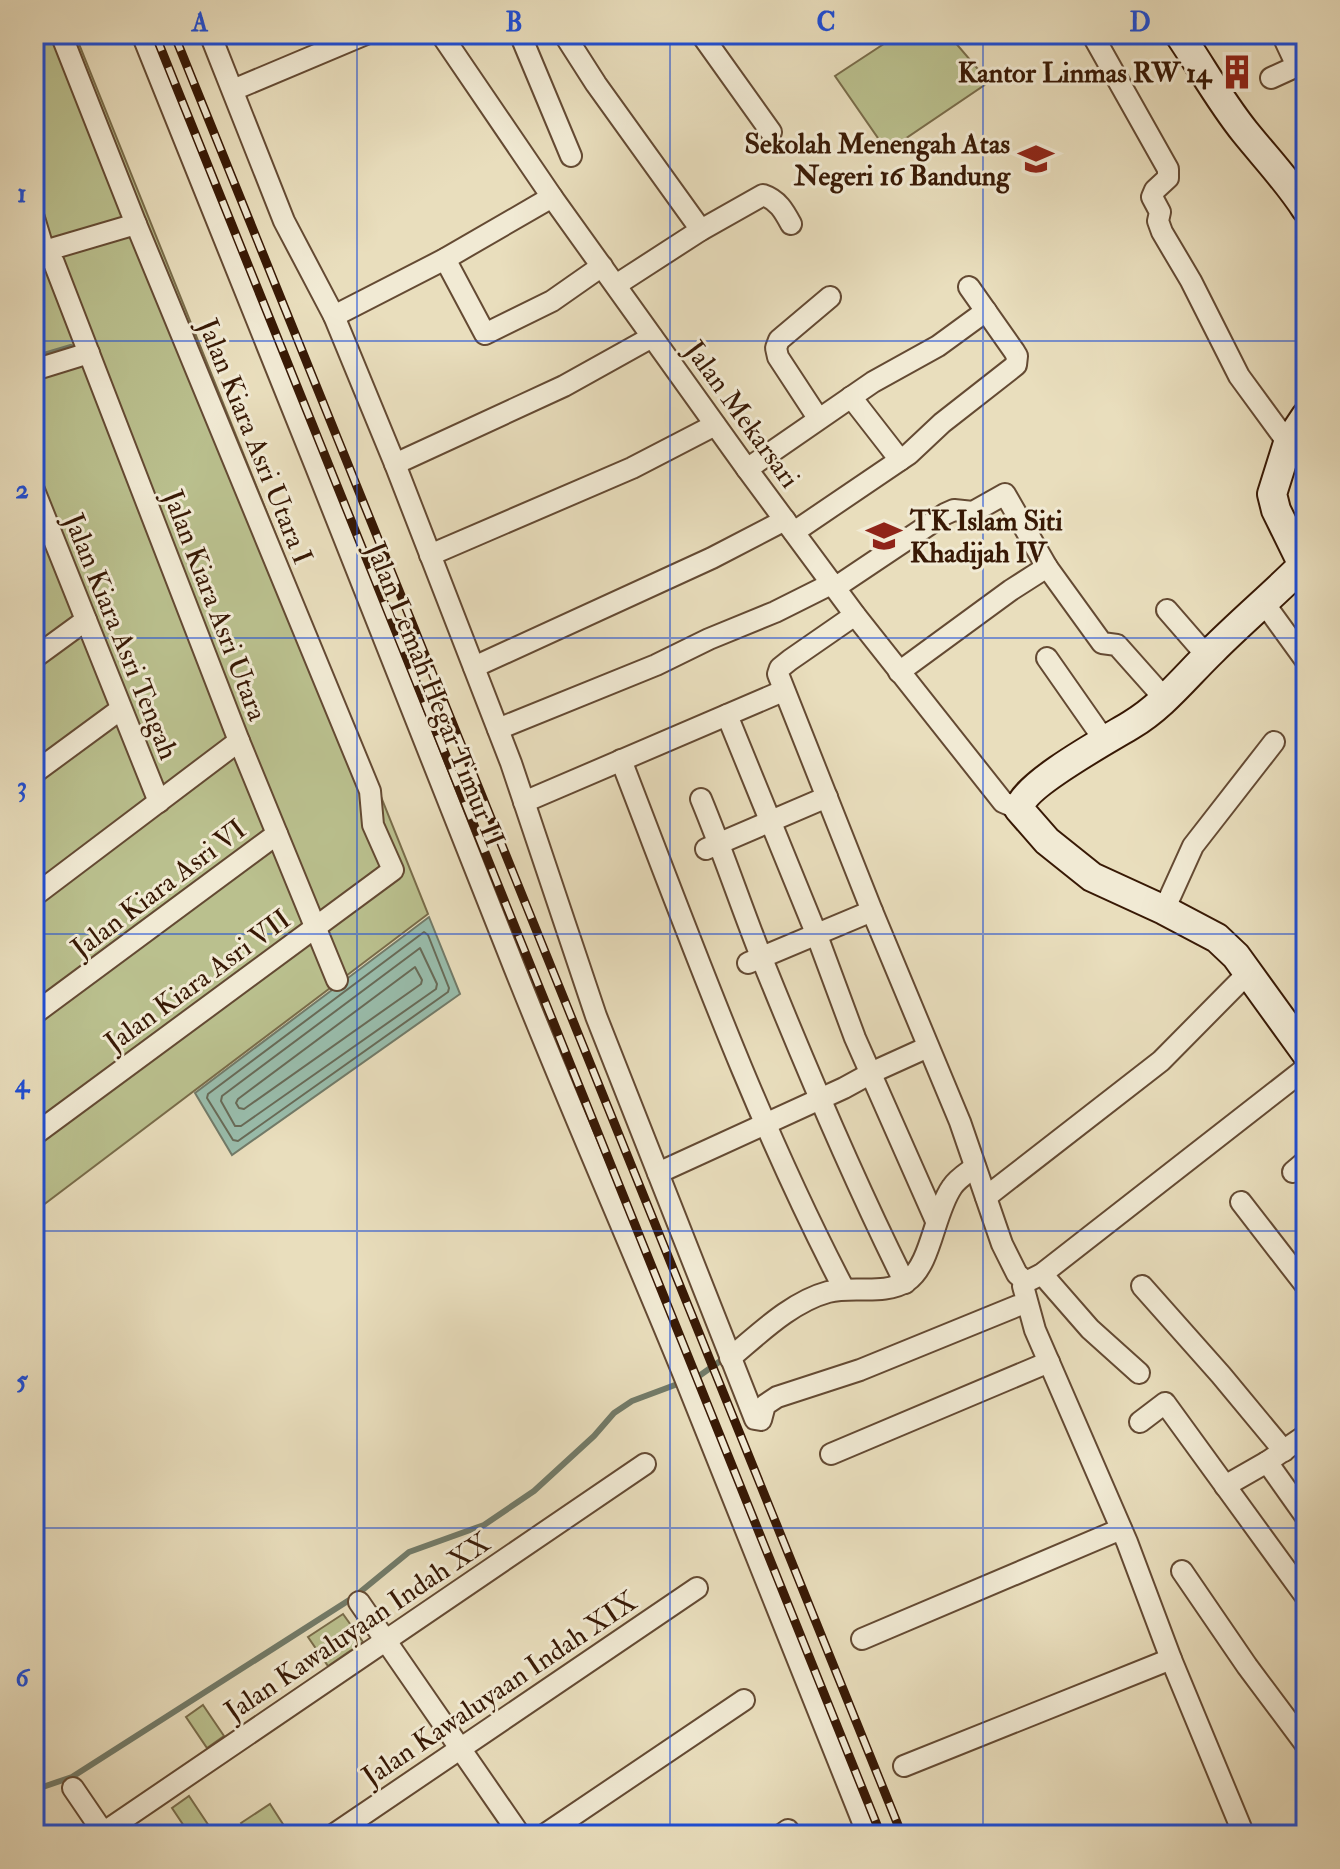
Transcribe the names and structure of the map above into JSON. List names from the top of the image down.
{
  "streets": {
    "street": [
      "Jalan Mekarsari",
      "Jalan Kiara Asri Utara I",
      "Jalan Kiara Asri Utara",
      "Jalan Kiara Asri Tengah",
      "Jalan Lemah Hegar Timur II",
      "Jalan Kiara Asri VI",
      "Jalan Kiara Asri VII",
      "Jalan Kawaluyaan Indah XX",
      "Jalan Kawaluyaan Indah XIX"
    ]
  },
  "crossings": [
    ["Jalan Kiara Asri Utara I", "Jalan Kiara Asri VII"],
    ["Jalan Kiara Asri Utara", "Jalan Kiara Asri VI"],
    ["Jalan Kiara Asri Utara", "Jalan Kiara Asri VII"]
  ],
  "places": {
    "building": ["Kantor Linmas RW 14"],
    "school or university": ["Sekolah Menengah Atas Negeri 16 Bandung", "TK Islam Siti Khadijah IV"]
  },
  "grid": {
    "columns": [
      "A",
      "B",
      "C",
      "D"
    ],
    "rows": [
      "1",
      "2",
      "3",
      "4",
      "5",
      "6"
    ]
  }
}
